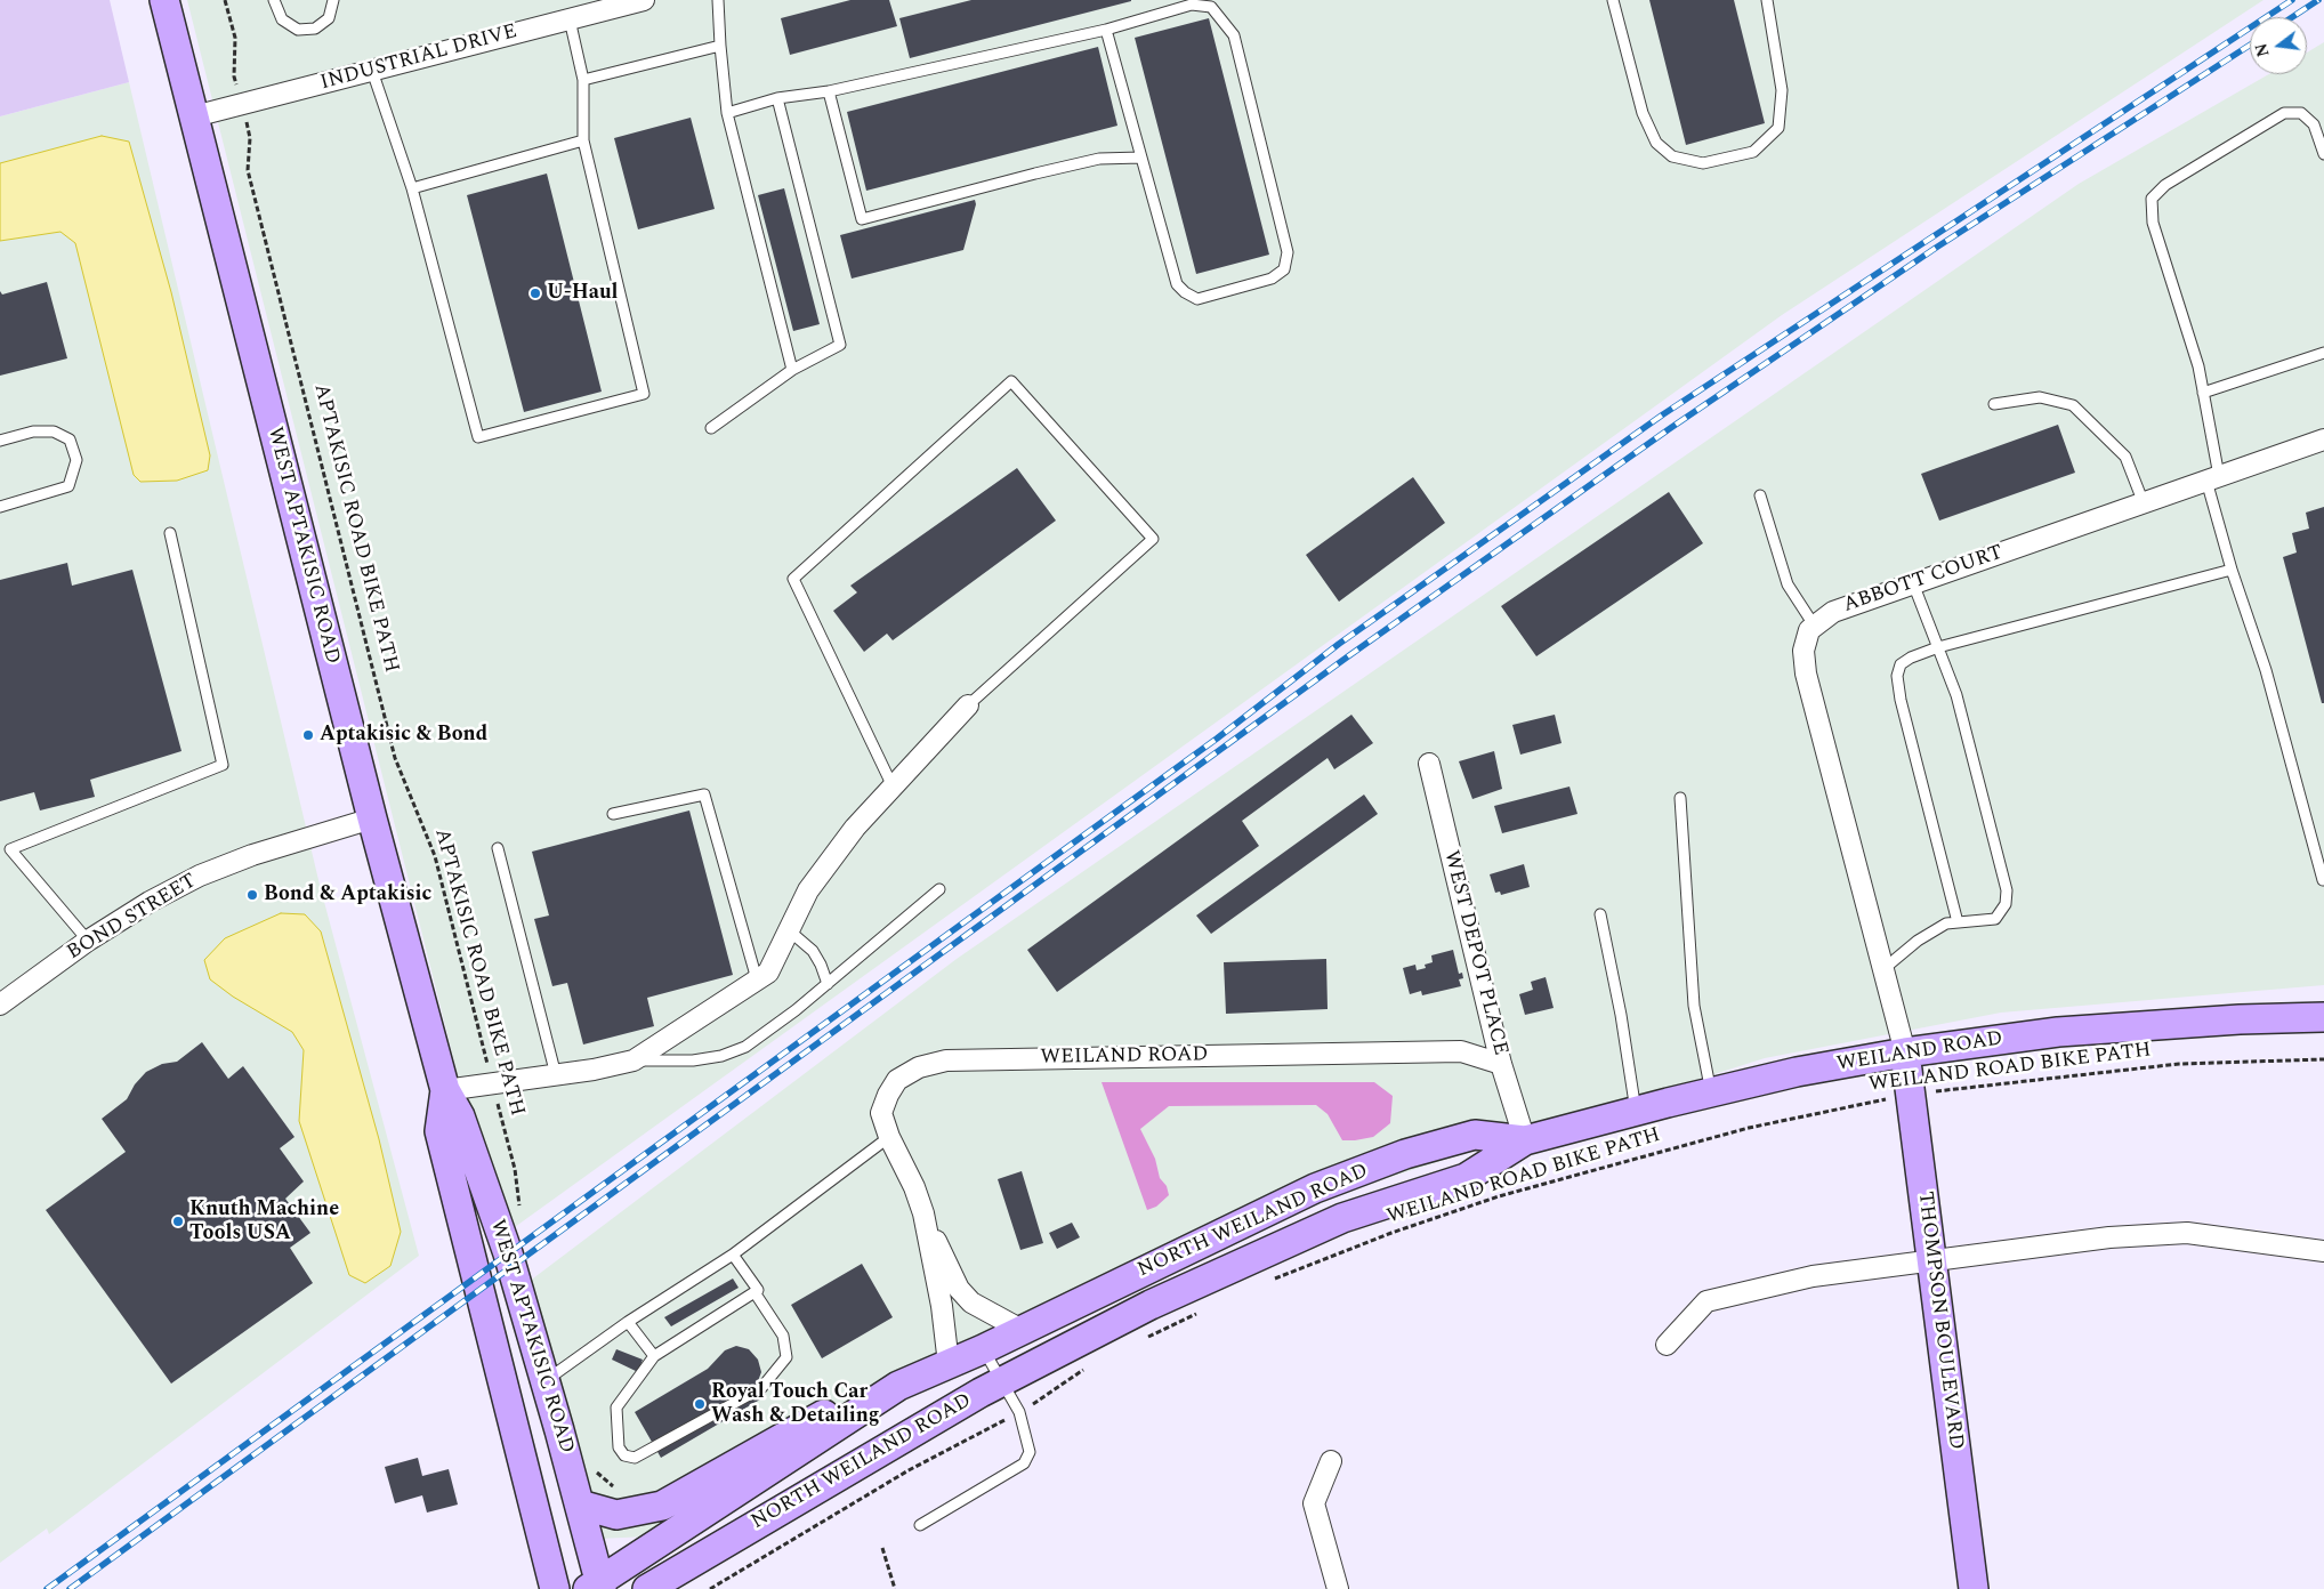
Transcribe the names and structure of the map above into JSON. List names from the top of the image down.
{
  "streets": {
    "main road": [
      "WEST APTAKISIC ROAD",
      "WEILAND ROAD",
      "NORTH WEILAND ROAD",
      "THOMPSON BOULEVARD"
    ],
    "street": [
      "INDUSTRIAL DRIVE",
      "ABBOTT COURT",
      "BOND STREET",
      "WEST DEPOT PLACE"
    ],
    "path": ["APTAKISIC ROAD BIKE PATH", "WEILAND ROAD BIKE PATH"]
  },
  "crossings": [
    ["INDUSTRIAL DRIVE", "WEST APTAKISIC ROAD"],
    ["WEST APTAKISIC ROAD", "BOND STREET"],
    ["WEST APTAKISIC ROAD", "NORTH WEILAND ROAD"],
    ["ABBOTT COURT", "WEILAND ROAD"],
    ["ABBOTT COURT", "THOMPSON BOULEVARD"],
    ["WEST DEPOT PLACE", "WEILAND ROAD"],
    ["WEST DEPOT PLACE", "NORTH WEILAND ROAD"],
    ["WEILAND ROAD", "NORTH WEILAND ROAD"],
    ["WEILAND ROAD", "THOMPSON BOULEVARD"],
    ["WEILAND ROAD BIKE PATH", "THOMPSON BOULEVARD"]
  ],
  "places": [
    "U-Haul",
    "Aptakisic & Bond",
    "Bond & Aptakisic",
    "Knuth Machine Tools USA",
    "Royal Touch Car Wash & Detailing"
  ],
  "north": "left"
}
